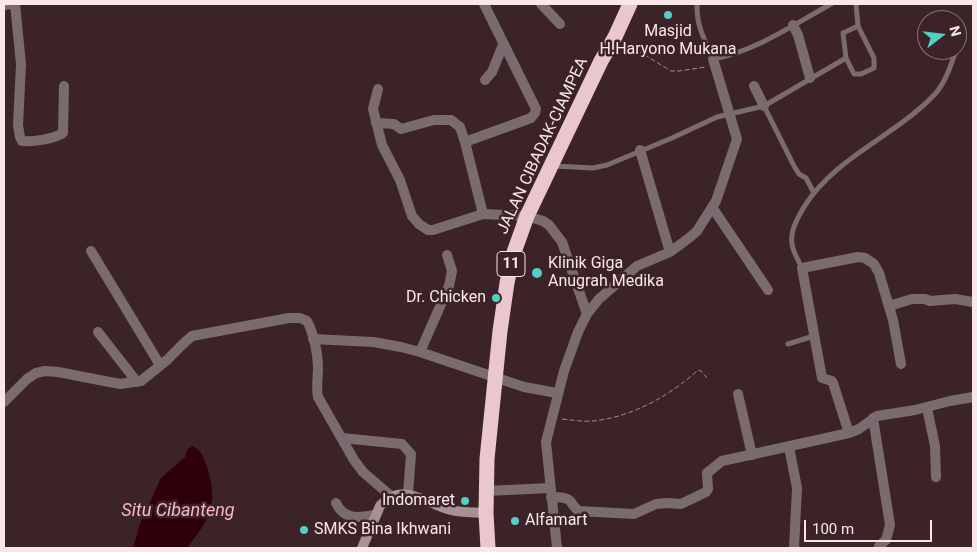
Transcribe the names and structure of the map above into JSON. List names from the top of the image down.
{
  "streets": {
    "highway": ["JALAN CIBADAK-CIAMPEA", "11"]
  },
  "water": ["Situ Cibanteng"],
  "places": [
    "Masjid H.Haryono Mukana",
    "Klinik Giga Anugrah Medika",
    "Dr. Chicken",
    "Indomaret",
    "Alfamart",
    "SMKS Bina Ikhwani"
  ],
  "scale_bar": "100 m",
  "north": "right"
}
